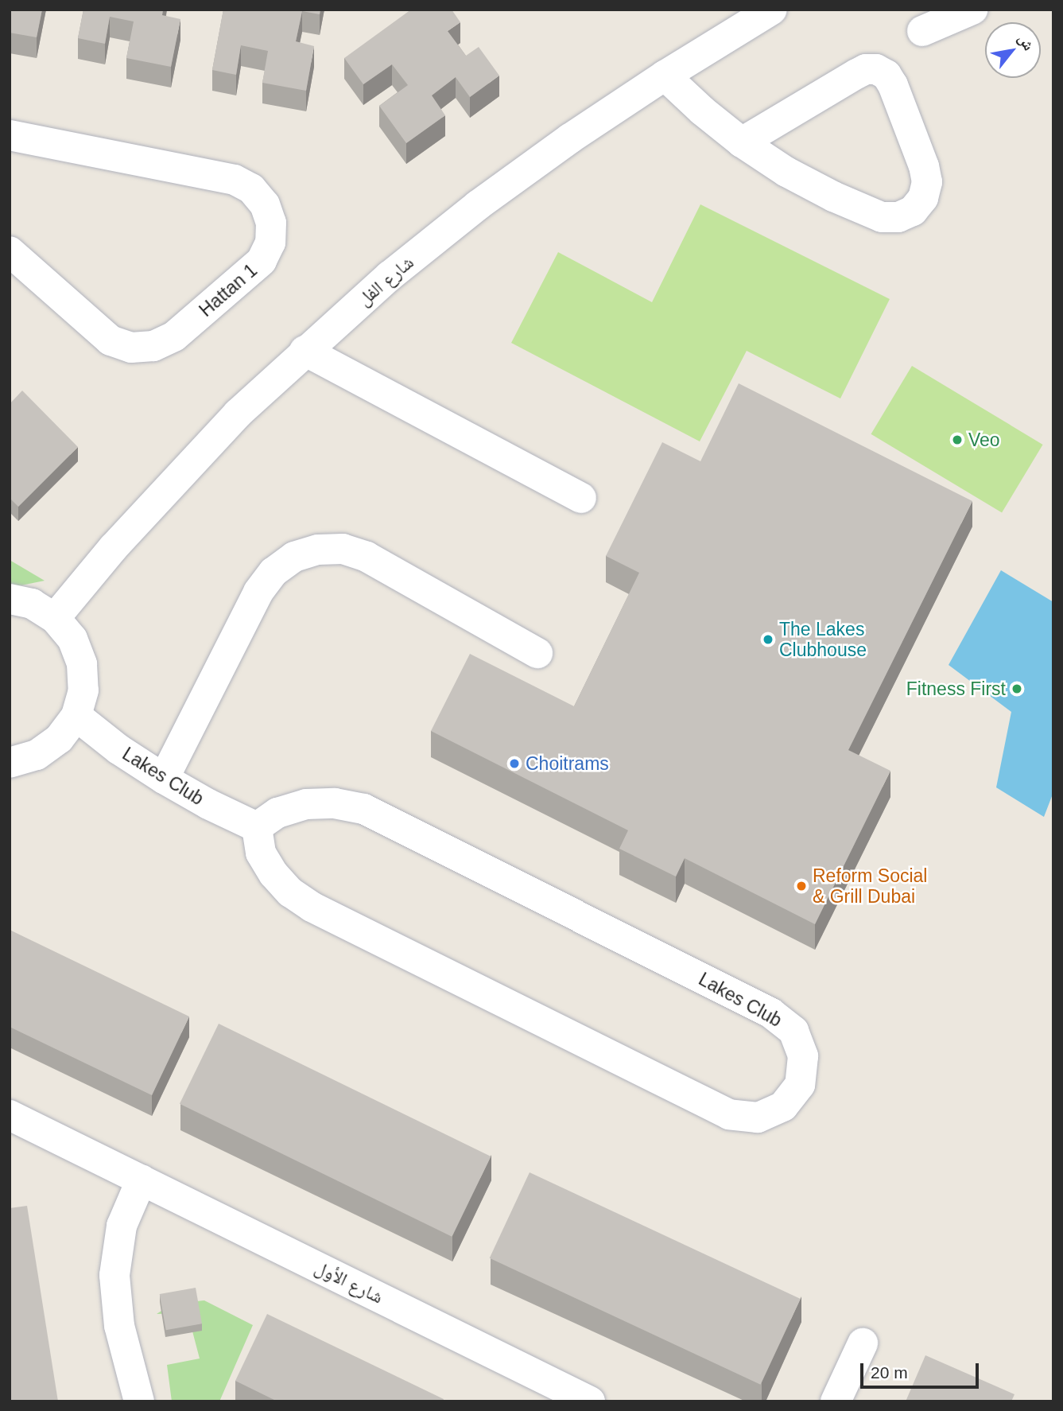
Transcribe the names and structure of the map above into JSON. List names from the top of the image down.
{
  "streets": {
    "street": [
      "شارع الفل",
      "Hattan 1",
      "Lakes Club",
      "شارع الأول"
    ]
  },
  "places": [
    "Veo",
    "The Lakes Clubhouse",
    "Fitness First",
    "Choitrams",
    "Reform Social & Grill Dubai"
  ],
  "scale_bar": "20 m",
  "north": "top right"
}
